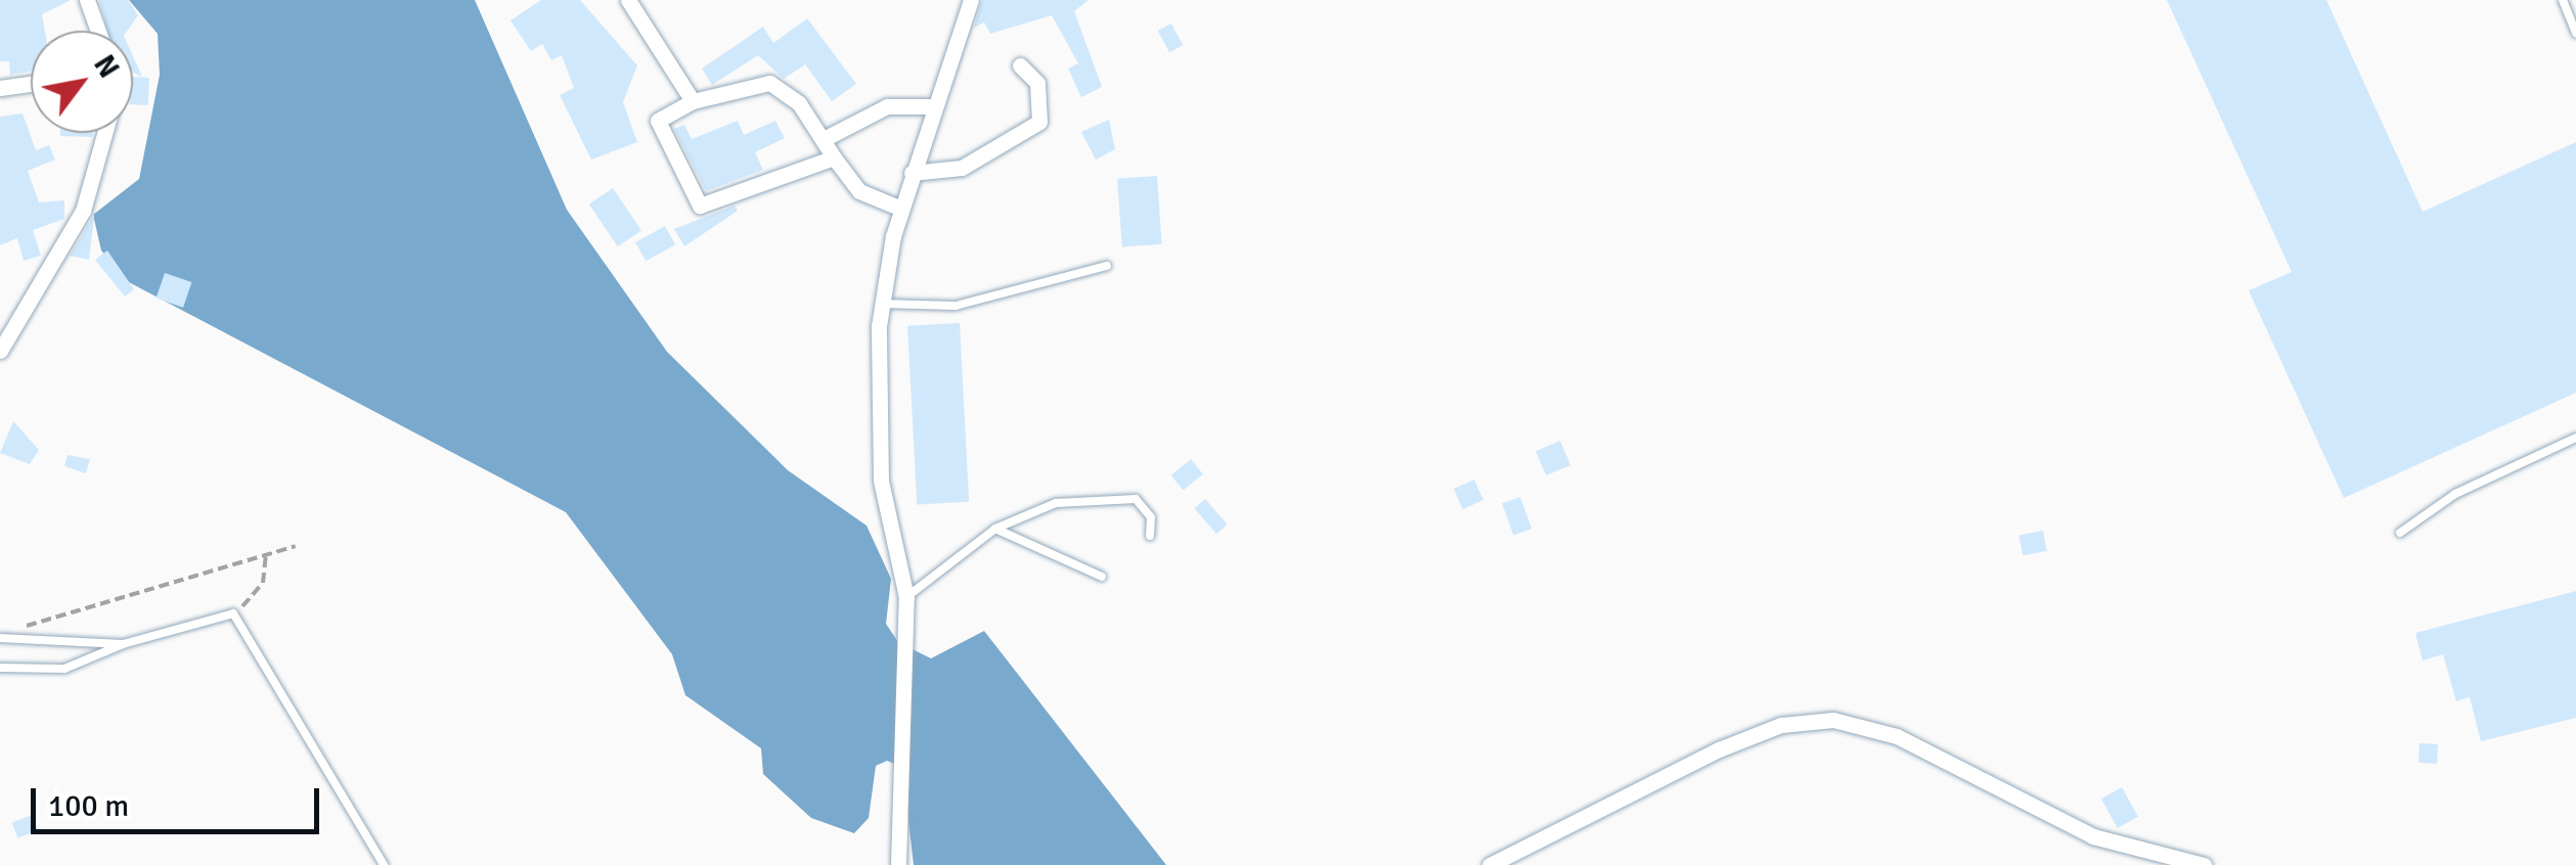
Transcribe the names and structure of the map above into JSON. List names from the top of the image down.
{
  "scale_bar": "100 m",
  "north": "top right"
}
